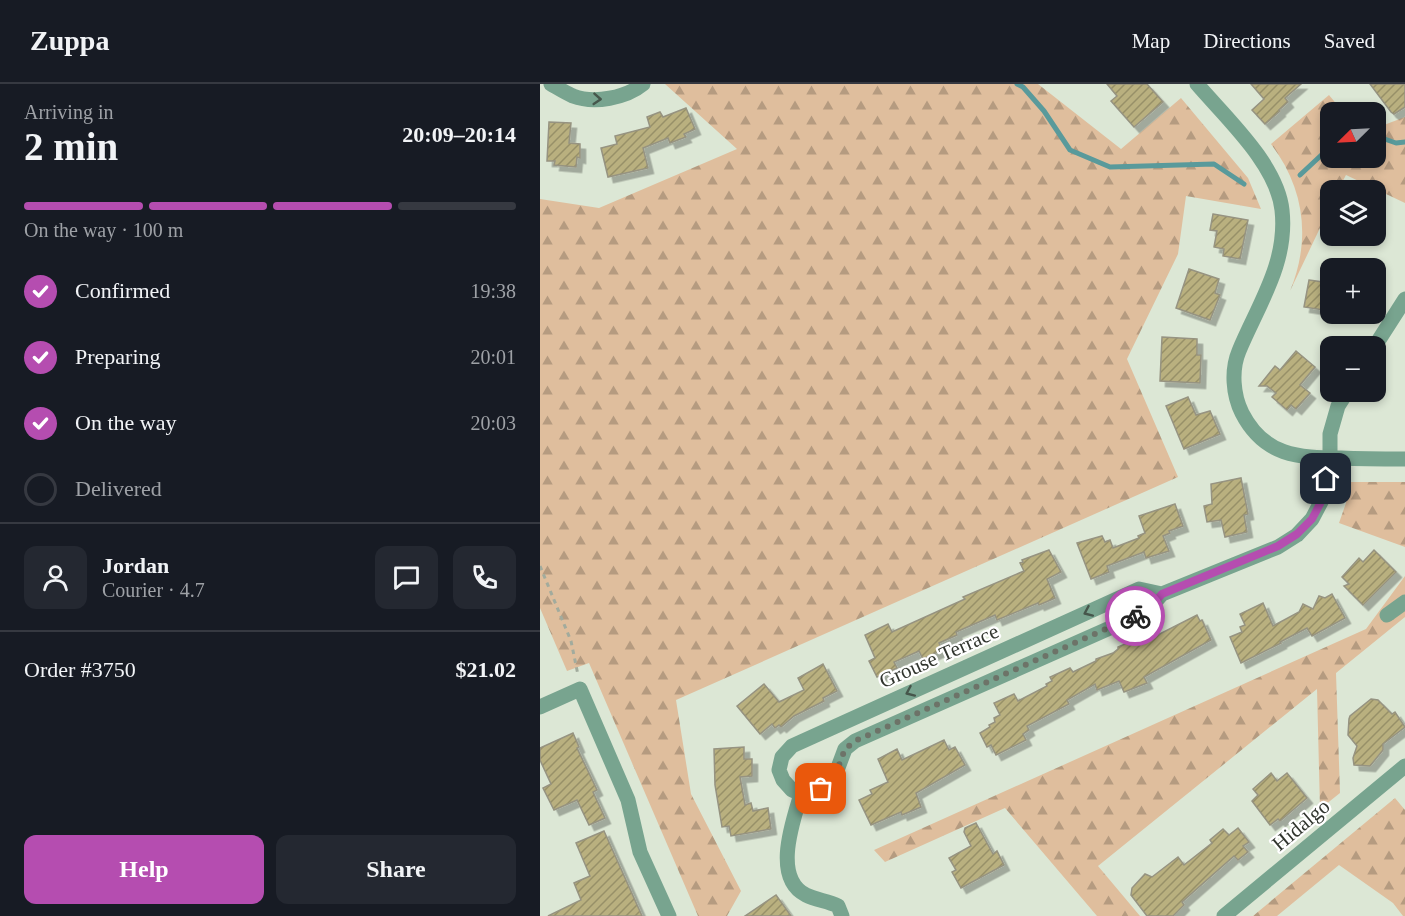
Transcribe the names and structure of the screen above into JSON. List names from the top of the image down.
{
  "streets": {
    "street": ["Grouse Terrace", "Hidalgo"]
  },
  "north": "bottom left",
  "page": {
    "header": "Zuppa",
    "nav": ["Map", "Directions", "Saved"],
    "heading": ["2 min", "Arriving in", "20:09–20:14"],
    "panel": [
      "Jordan",
      "Courier · 4.7",
      "Order #3750",
      "$21.02"
    ],
    "map_buttons": ["+", "−"],
    "bar": "On the way · 100 m",
    "list": [
      ["Confirmed", "19:38"],
      ["Preparing", "20:01"],
      ["On the way", "20:03"],
      "Delivered"
    ],
    "buttons": ["Help", "Share"]
  }
}
